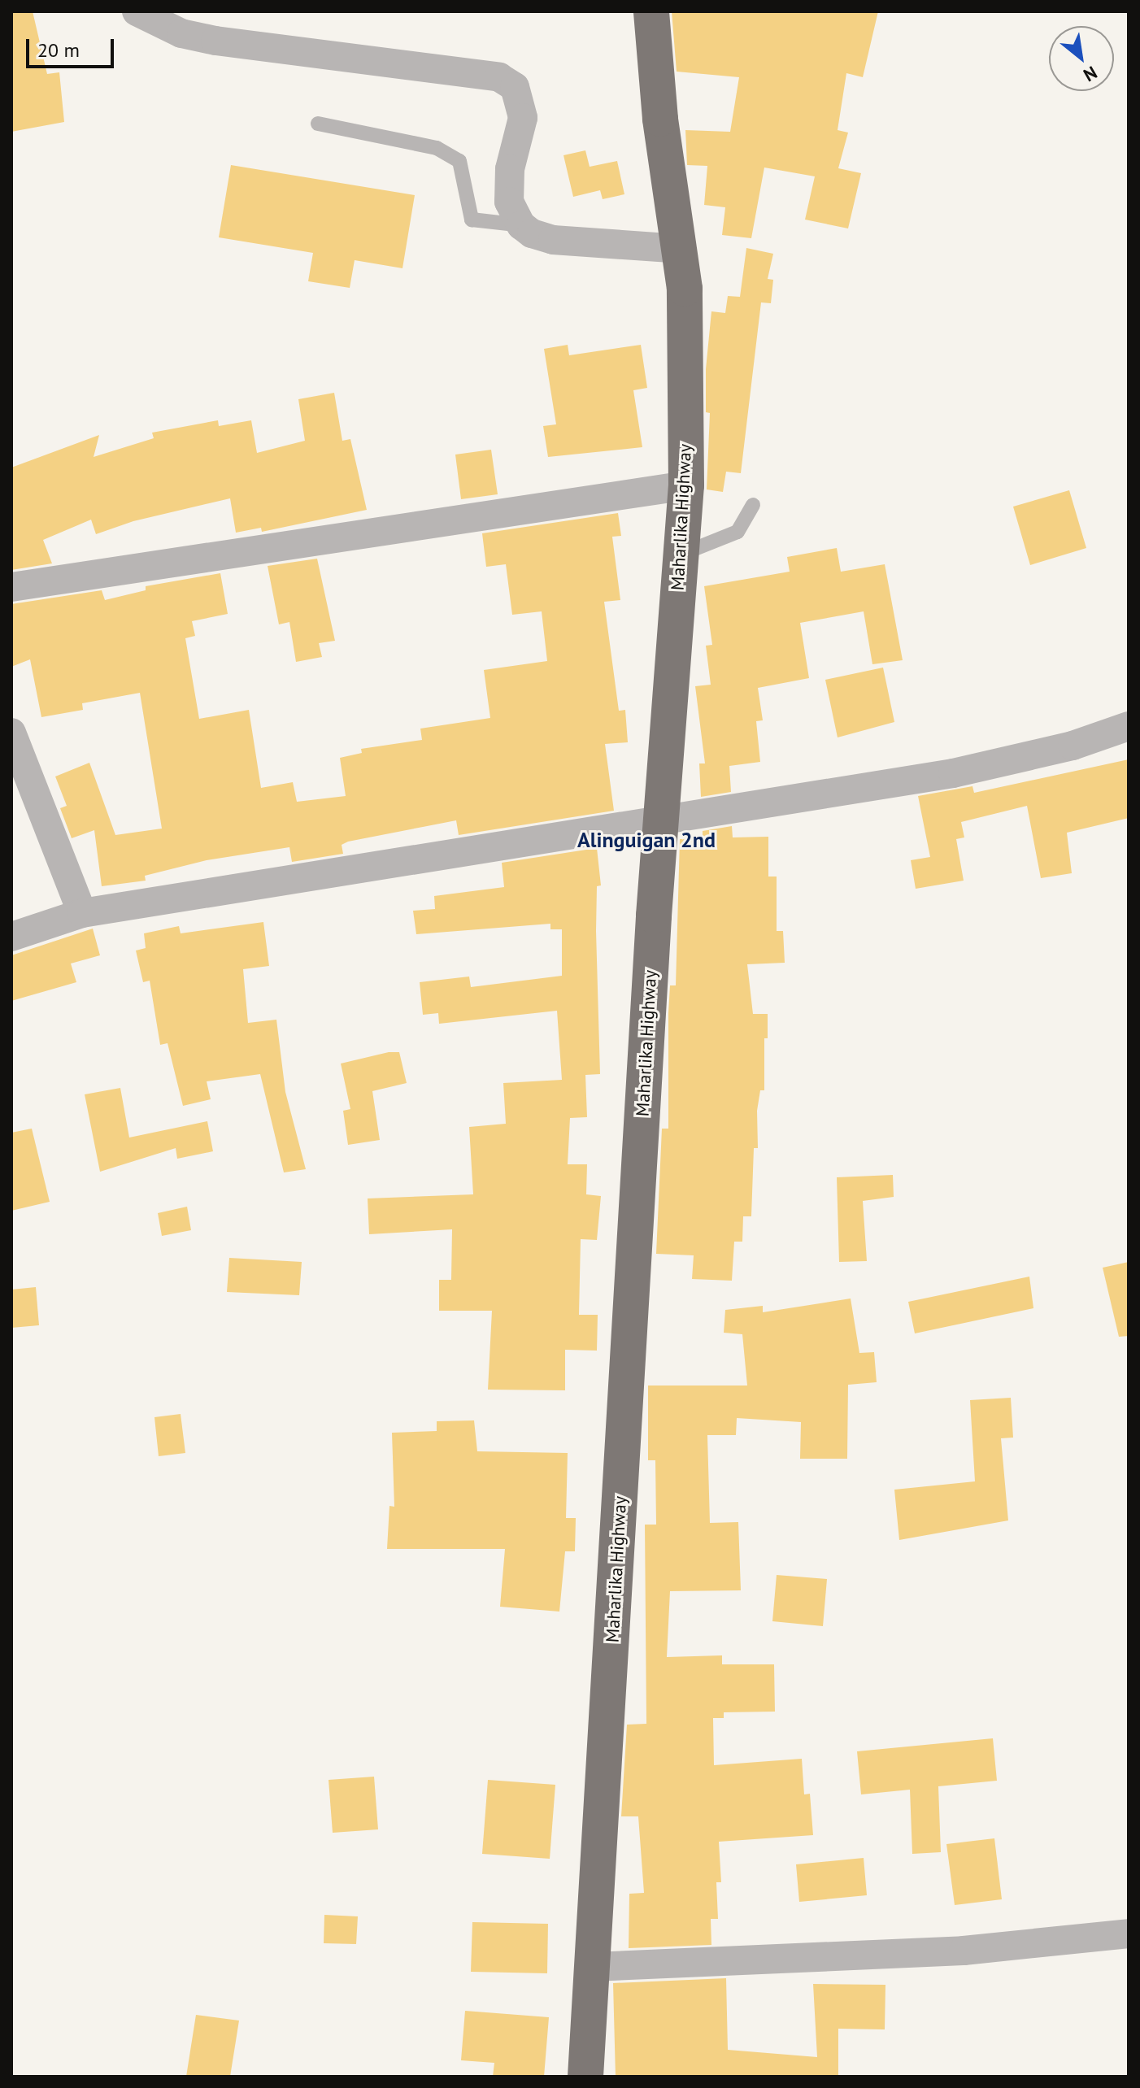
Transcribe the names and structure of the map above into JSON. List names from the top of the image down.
{
  "streets": {
    "highway": ["Maharlika Highway"]
  },
  "districts": ["Alinguigan 2nd"],
  "scale_bar": "20 m",
  "north": "bottom right"
}
